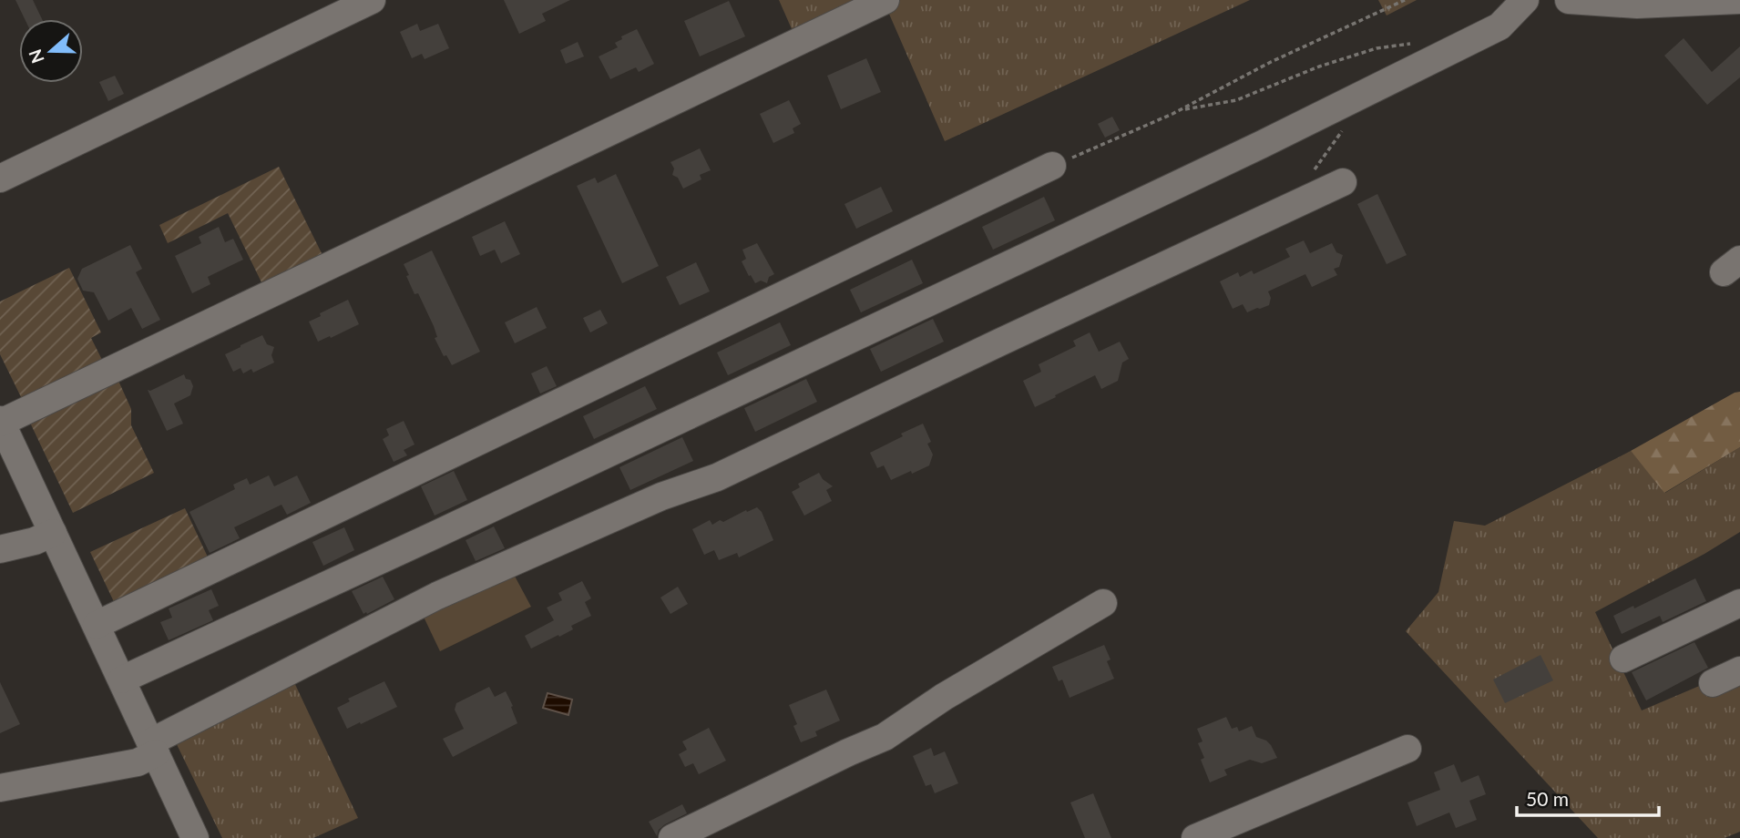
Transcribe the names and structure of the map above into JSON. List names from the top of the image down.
{
  "scale_bar": "50 m",
  "north": "left"
}
